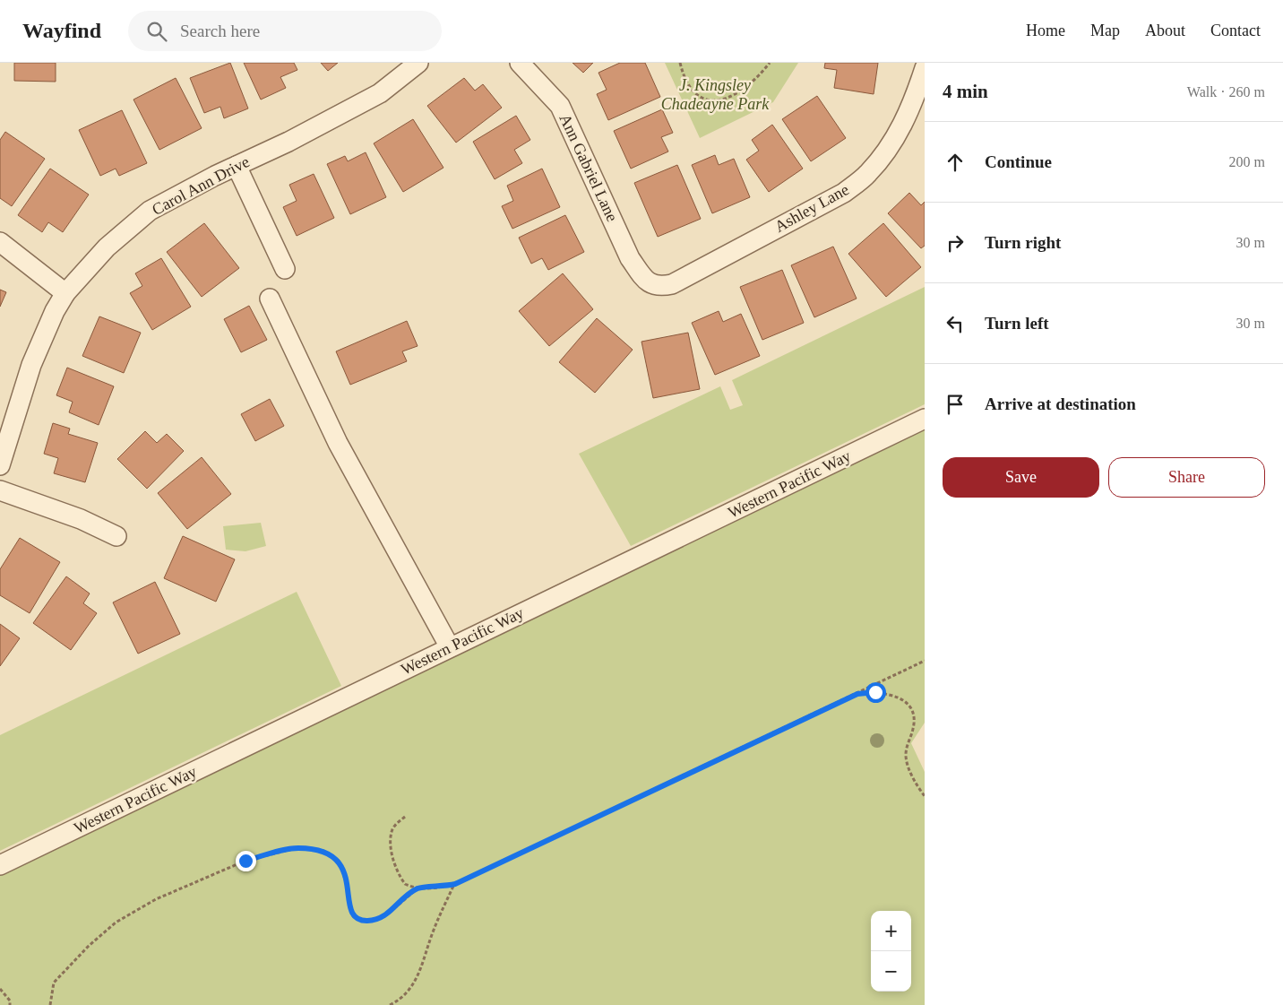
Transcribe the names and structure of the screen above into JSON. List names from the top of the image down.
{
  "streets": {
    "street": [
      "Ann Gabriel Lane",
      "Carol Ann Drive",
      "Ashley Lane",
      "Western Pacific Way"
    ]
  },
  "crossings": [
    ["Ann Gabriel Lane", "Ashley Lane"]
  ],
  "parks": ["J. Kingsley Chadeayne Park"],
  "page": {
    "header": "Wayfind",
    "search": "Search here",
    "nav": [
      "Home",
      "Map",
      "About",
      "Contact"
    ],
    "heading": ["4 min", "Walk · 260 m"],
    "list": [
      ["Continue", "200 m"],
      ["Turn right", "30 m"],
      ["Turn left", "30 m"],
      "Arrive at destination"
    ],
    "buttons": ["Save", "Share"],
    "map_buttons": ["+", "−"]
  }
}
